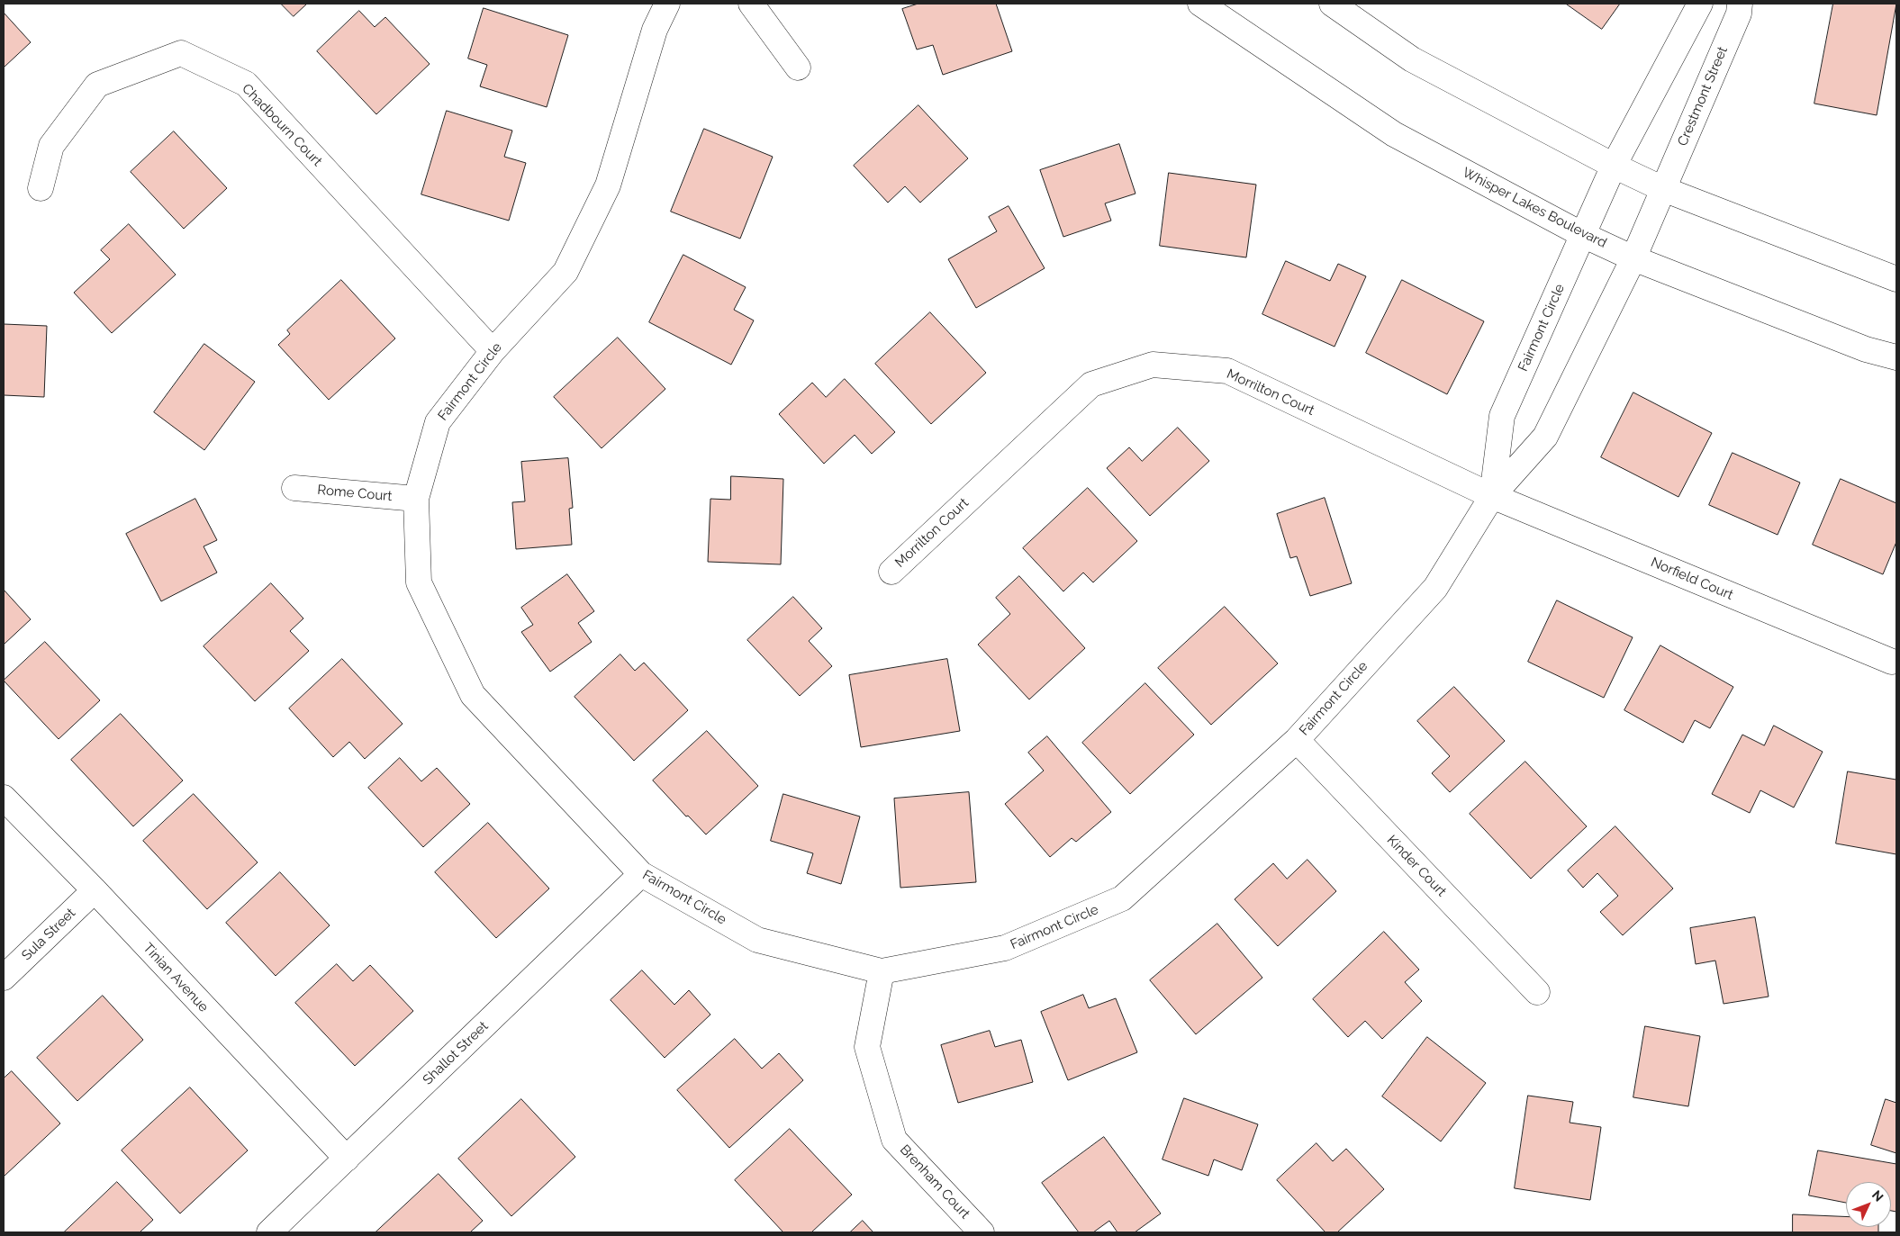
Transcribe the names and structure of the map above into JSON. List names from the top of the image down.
{
  "streets": {
    "street": [
      "Crestmont Street",
      "Chadbourn Court",
      "Whisper Lakes Boulevard",
      "Fairmont Circle",
      "Morrilton Court",
      "Rome Court",
      "Norfield Court",
      "Kinder Court",
      "Sula Street",
      "Tinian Avenue",
      "Shallot Street",
      "Brenham Court"
    ]
  },
  "crossings": [
    ["Crestmont Street", "Fairmont Circle"],
    ["Chadbourn Court", "Fairmont Circle"],
    ["Whisper Lakes Boulevard", "Fairmont Circle"],
    ["Fairmont Circle", "Morrilton Court"],
    ["Fairmont Circle", "Rome Court"],
    ["Fairmont Circle", "Norfield Court"],
    ["Fairmont Circle", "Kinder Court"],
    ["Fairmont Circle", "Shallot Street"],
    ["Fairmont Circle", "Brenham Court"],
    ["Morrilton Court", "Norfield Court"],
    ["Sula Street", "Tinian Avenue"],
    ["Tinian Avenue", "Shallot Street"]
  ],
  "north": "top right"
}
